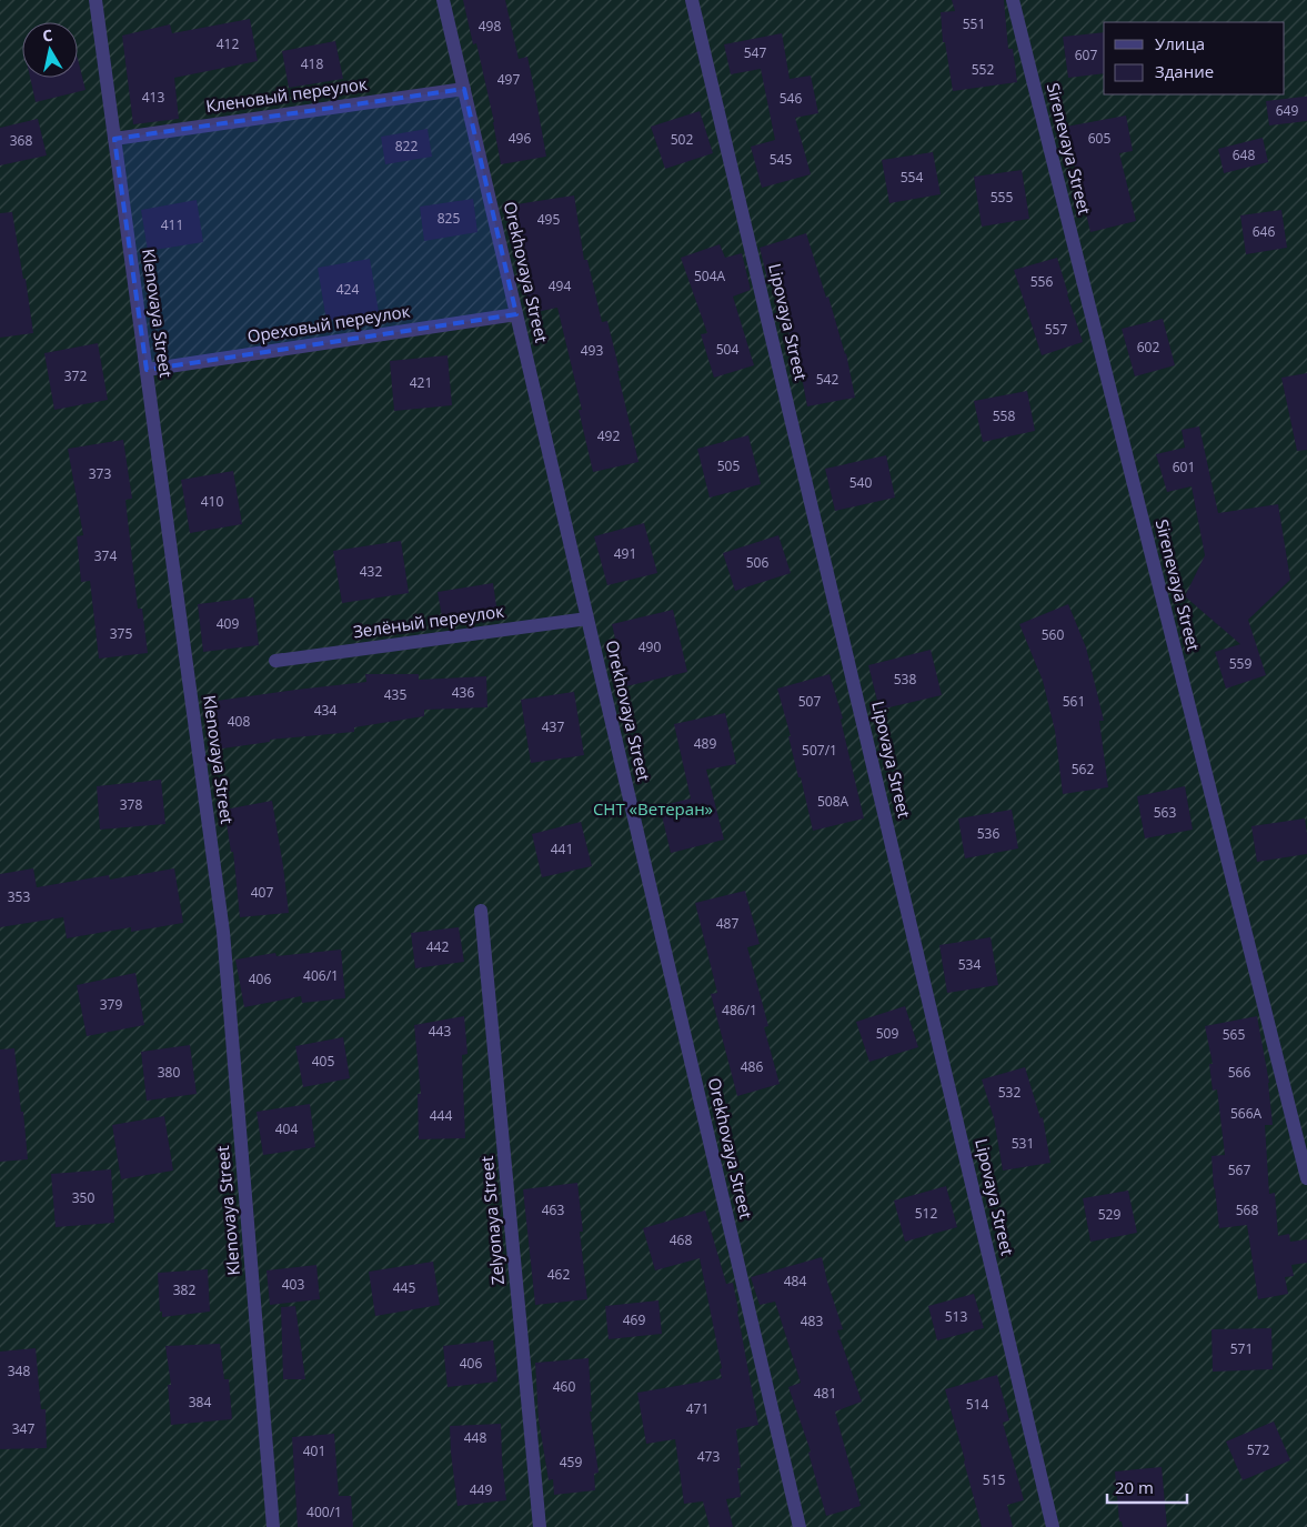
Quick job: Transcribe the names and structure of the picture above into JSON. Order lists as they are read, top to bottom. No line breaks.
{"streets":{"street":["Кленовый переулок","Sirenevaya Street","Orekhovaya Street","Klenovaya Street","Lipovaya Street","Ореховый переулок","Зелёный переулок","Zelyonaya Street"]},"crossings":[["Кленовый переулок","Orekhovaya Street"],["Кленовый переулок","Klenovaya Street"],["Orekhovaya Street","Ореховый переулок"],["Orekhovaya Street","Зелёный переулок"],["Klenovaya Street","Ореховый переулок"]],"parks":["СНТ «Ветеран»"],"house_numbers":["551","498","412","547","607","418","552","497","413","546","649","496","605","502","368","822","648","545","554","555","825","495","411","646","504А","556","494","424","557","602","504","493","372","542","421","558","492","505","601","373","540","410","491","374","506","432","409","375","560","490","559","538","436","435","507","561","434","408","437","489","507/1","562","508А","378","563","536","441","407","353","487","442","534","406/1","406","379","486/1","443","509","565","405","486","380","566","532","566А","444","404","531","567","350","463","568","512","529","468","462","484","403","445","382","513","469","483","571","406","348","460","481","384","514","471","347","448","572","401","473","459","515","449","400/1"],"legend":["Улица","Здание"],"scale_bar":"20 m","north":"top"}
